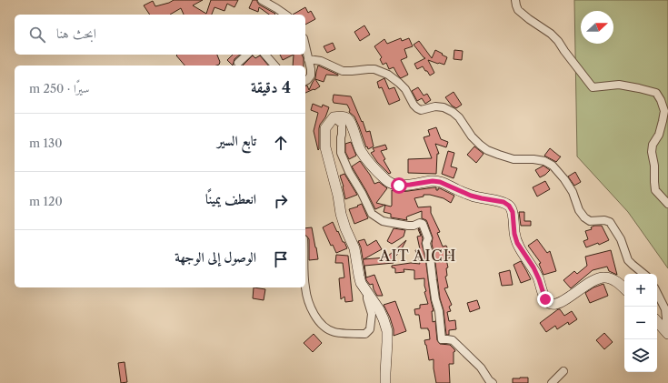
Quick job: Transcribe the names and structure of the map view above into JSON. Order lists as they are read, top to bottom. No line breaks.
{"districts":["AIT AICH"],"north":"right","page":{"search":"ابحث هنا","heading":["4 دقيقة","سيرًا · 250 m"],"list":[["تابع السير","130 m"],["انعطف يمينًا","120 m"],"الوصول إلى الوجهة"],"map_buttons":["+","−"]}}
